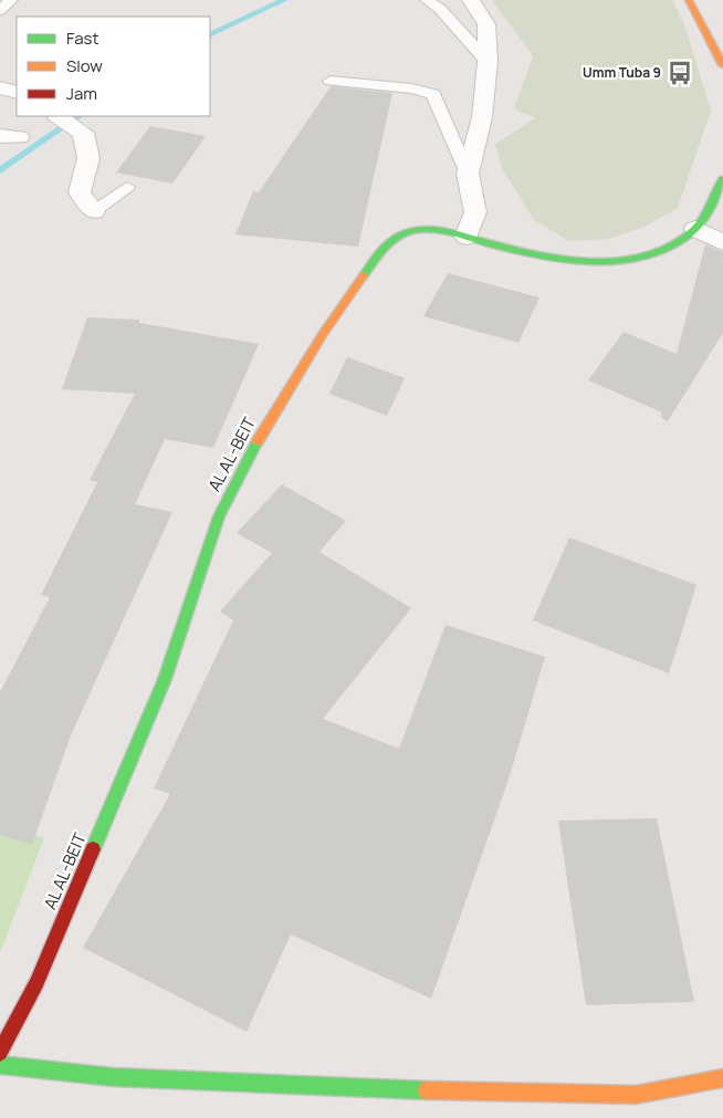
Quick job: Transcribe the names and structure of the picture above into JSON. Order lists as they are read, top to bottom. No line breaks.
{"streets":{"street":["AL AL-BEIT"]},"places":{"bus stop":["Umm Tuba 9"]},"legend":["Fast","Slow","Jam"]}
